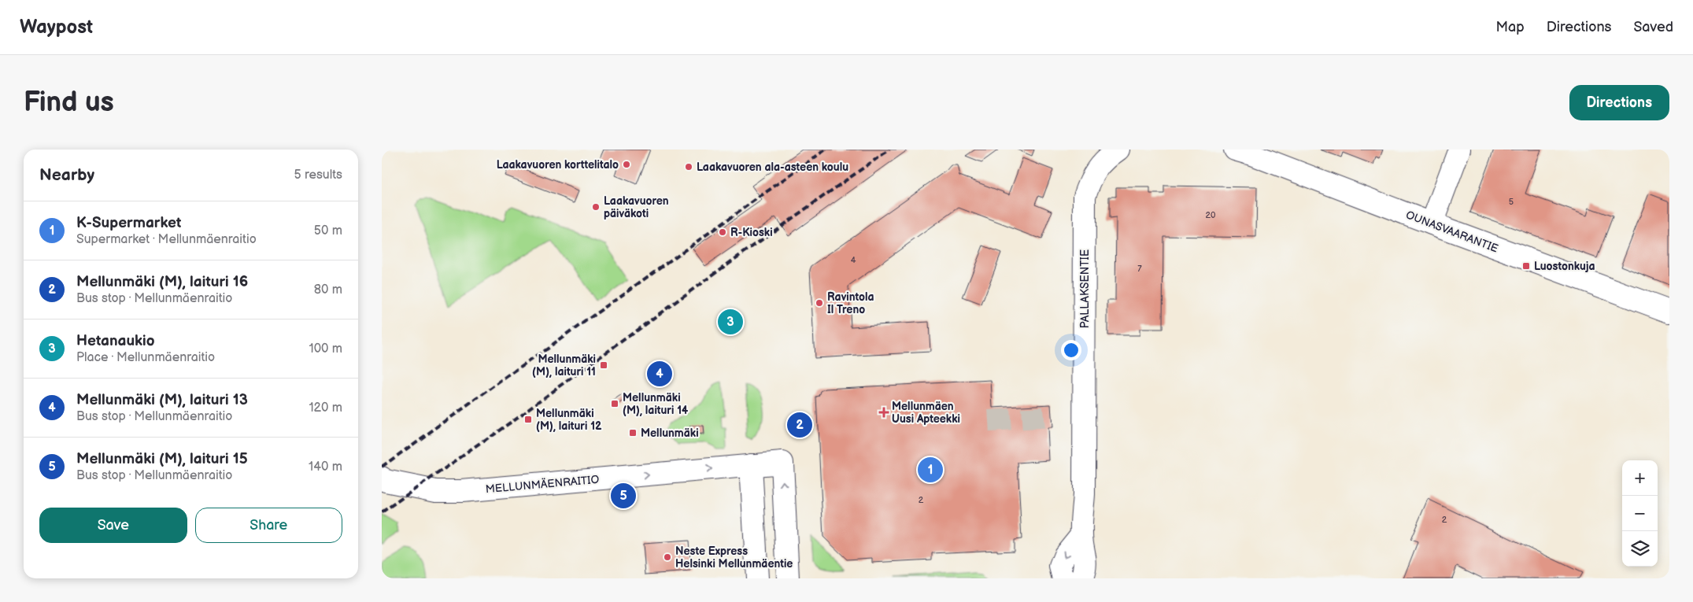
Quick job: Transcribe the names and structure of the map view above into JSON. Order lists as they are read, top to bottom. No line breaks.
{"streets":{"street":["OUNASVAARANTIE","PALLAKSENTIE","MELLUNMÄENRAITIO"]},"places":{"other":["Laakavuoren korttelitalo","Laakavuoren ala-asteen koulu","Laakavuoren päiväkoti","R-Kioski","Ravintola Il Treno","Neste Express Helsinki Mellunmäentie"],"transit":["Luostonkuja","Mellunmäki (M), laituri 11","Mellunmäki (M), laituri 14","Mellunmäki (M), laituri 12","Mellunmäki"],"health":["Mellunmäen Uusi Apteekki"]},"house_numbers":["5","20","4","7","2","2"],"page":{"header":"Waypost","nav":["Map","Directions","Saved"],"buttons":["Directions",["Save","Share"]],"title":"Find us","heading":["Nearby","5 results"],"list":[{"mark":"1","name":"K-Supermarket","note":"Supermarket · Mellunmäenraitio","value":"50 m"},{"mark":"2","name":"Mellunmäki (M), laituri 16","note":"Bus stop · Mellunmäenraitio","value":"80 m"},{"mark":"3","name":"Hetanaukio","note":"Place · Mellunmäenraitio","value":"100 m"},{"mark":"4","name":"Mellunmäki (M), laituri 13","note":"Bus stop · Mellunmäenraitio","value":"120 m"},{"mark":"5","name":"Mellunmäki (M), laituri 15","note":"Bus stop · Mellunmäenraitio","value":"140 m"}],"pins":["3","4","2","1","5"],"map_buttons":["+","−"]}}
